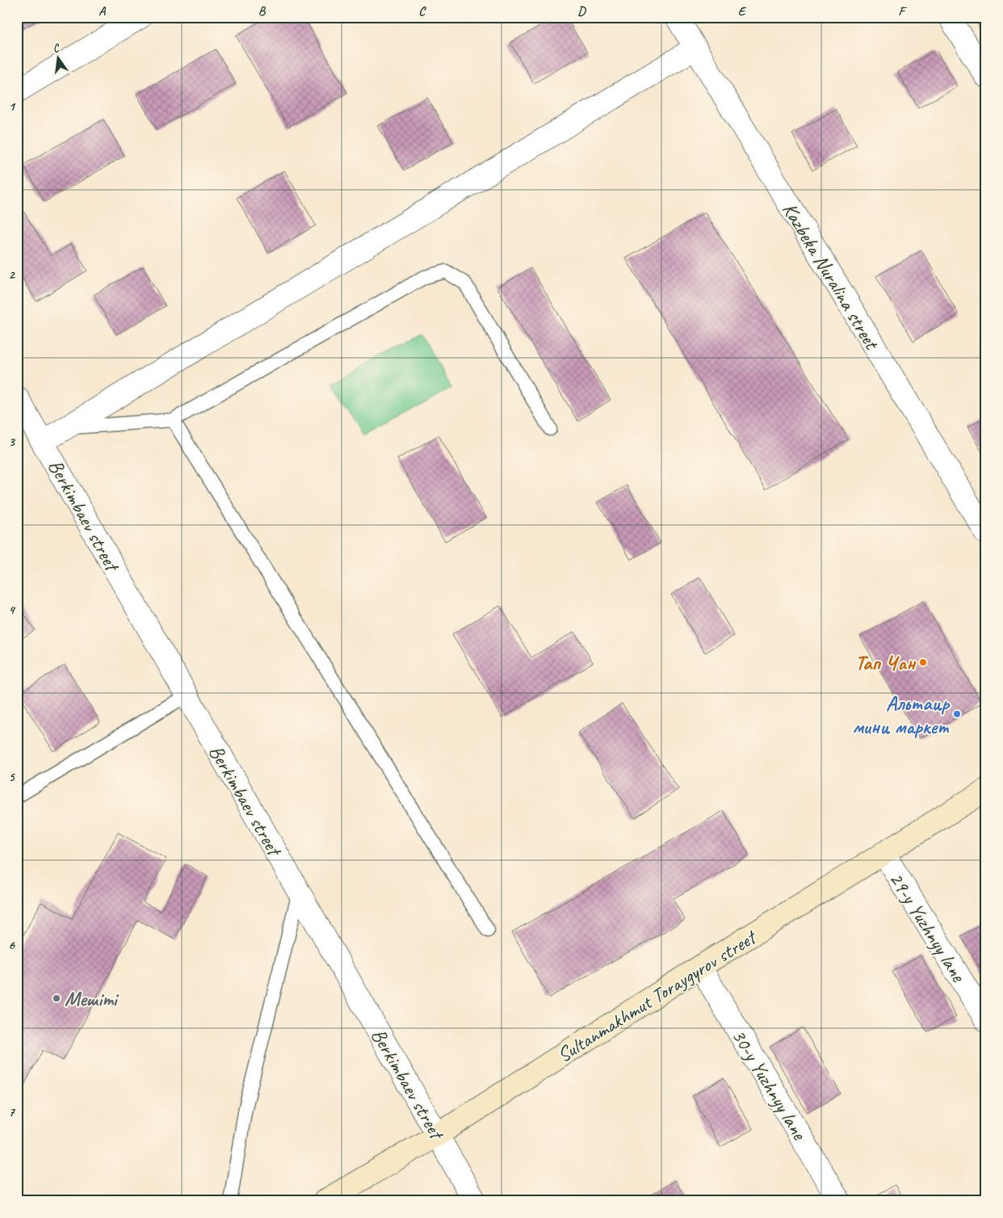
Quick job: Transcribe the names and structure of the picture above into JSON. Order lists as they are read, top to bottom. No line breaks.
{"streets":{"main road":["Sultanmakhmut Toraygyrov street"],"street":["Kazbeka Nuralina street","Berkimbaev street","29-y Yuzhnyy lane","30-y Yuzhnyy lane"]},"crossings":[["Berkimbaev street","Sultanmakhmut Toraygyrov street"],["29-y Yuzhnyy lane","Sultanmakhmut Toraygyrov street"],["Sultanmakhmut Toraygyrov street","30-y Yuzhnyy lane"]],"places":["Тап Чан","Альтаир мини маркет","Мешіті"],"north":"top","grid":{"columns":["A","B","C","D","E","F"],"rows":["1","2","3","4","5","6","7"]}}
